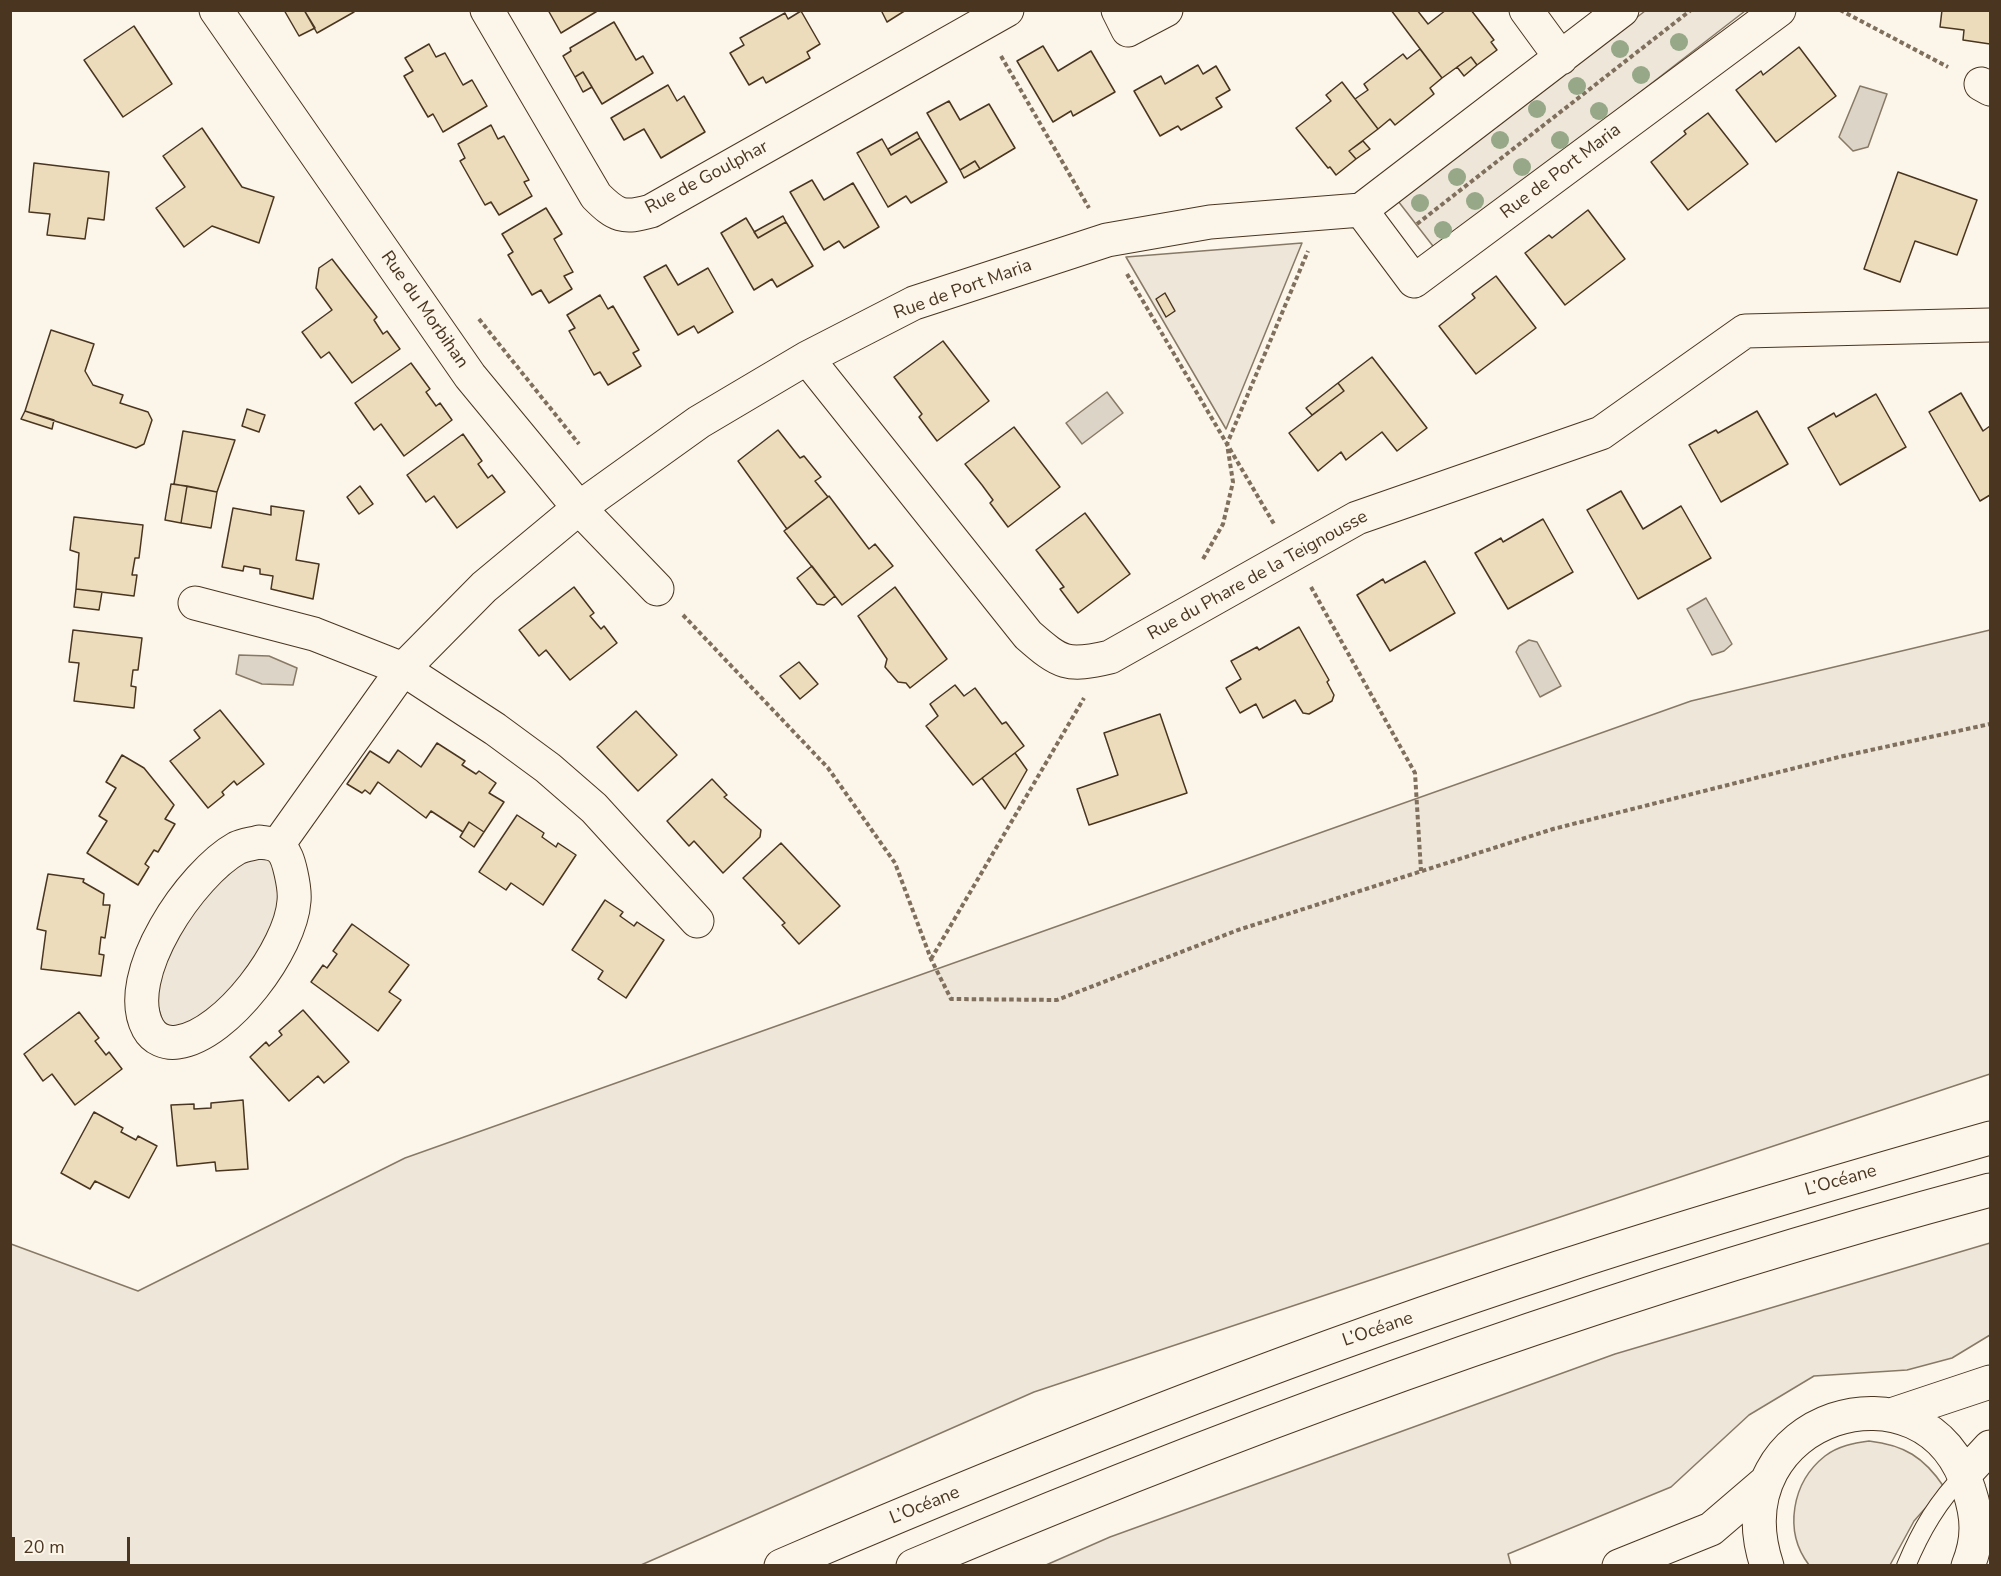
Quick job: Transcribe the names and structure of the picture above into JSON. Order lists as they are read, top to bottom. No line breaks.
{"streets":{"main road":["Rue de Port Maria","Rue de Goulphar","Rue du Morbihan","Rue du Phare de la Teignousse","L’Océane"]},"crossings":[["Rue de Port Maria","Rue du Morbihan"],["Rue de Port Maria","Rue du Phare de la Teignousse"]],"scale_bar":"20 m"}
